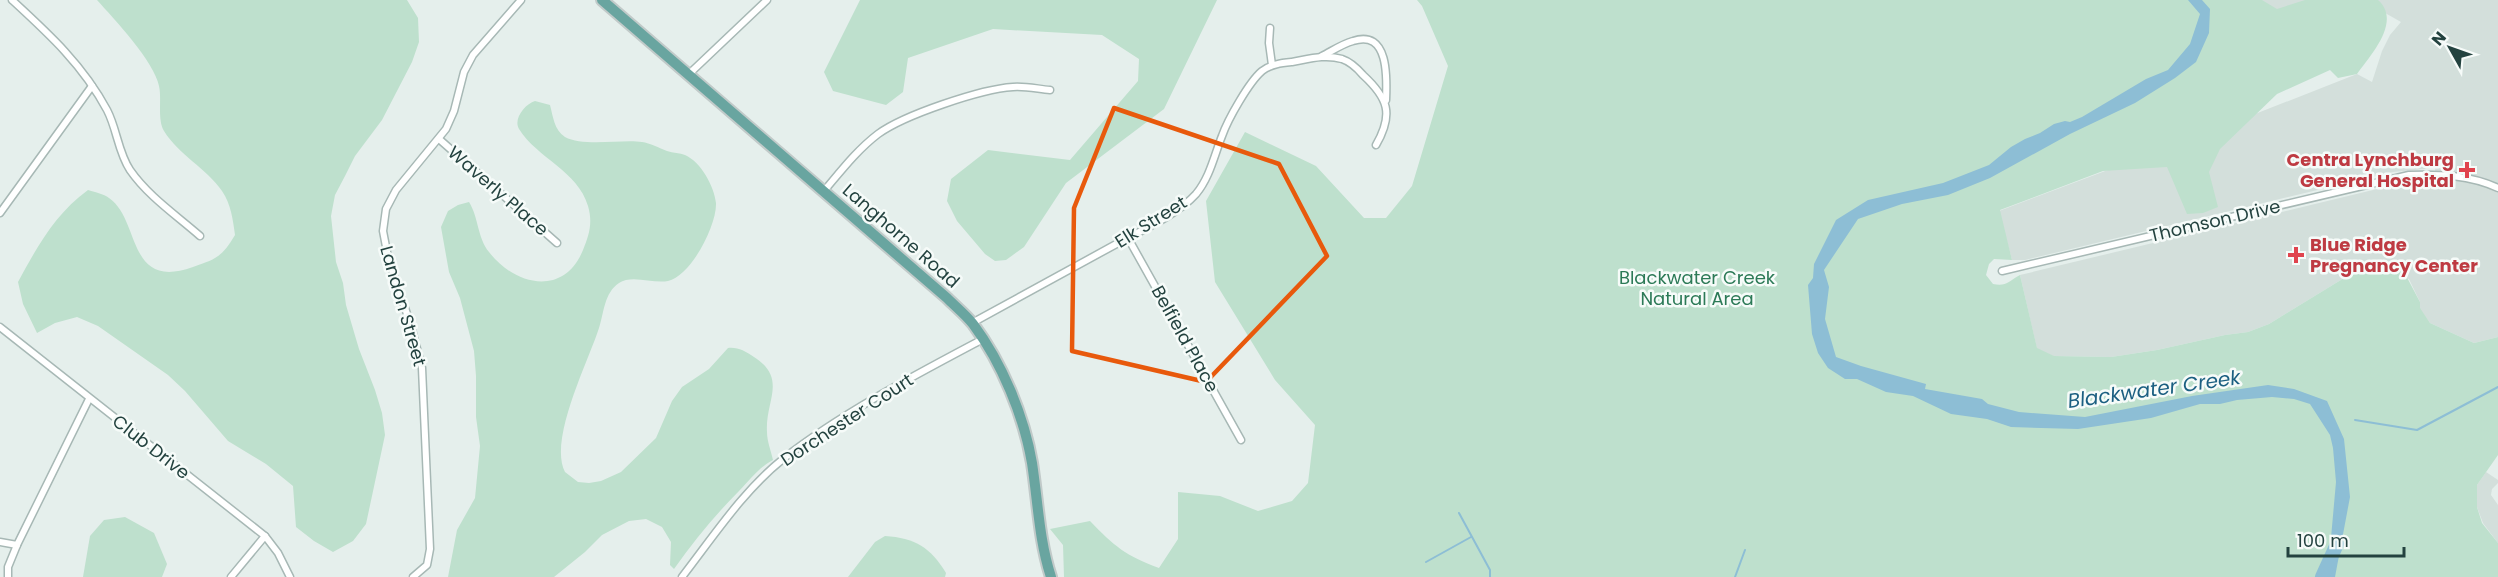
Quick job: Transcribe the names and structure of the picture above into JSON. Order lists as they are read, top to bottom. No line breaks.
{"streets":{"main road":["Langhorne Road"],"street":["Waverly Place","Thomson Drive","Elk Street","Landon Street","Belfield Place","Dorchester Court","Club Drive"]},"crossings":[["Waverly Place","Landon Street"],["Elk Street","Langhorne Road"],["Elk Street","Belfield Place"],["Langhorne Road","Dorchester Court"]],"water":["Blackwater Creek"],"parks":["Blackwater Creek Natural Area"],"places":{"health":["Centra Lynchburg General Hospital","Blue Ridge Pregnancy Center"]},"scale_bar":"100 m","north":"top left"}
